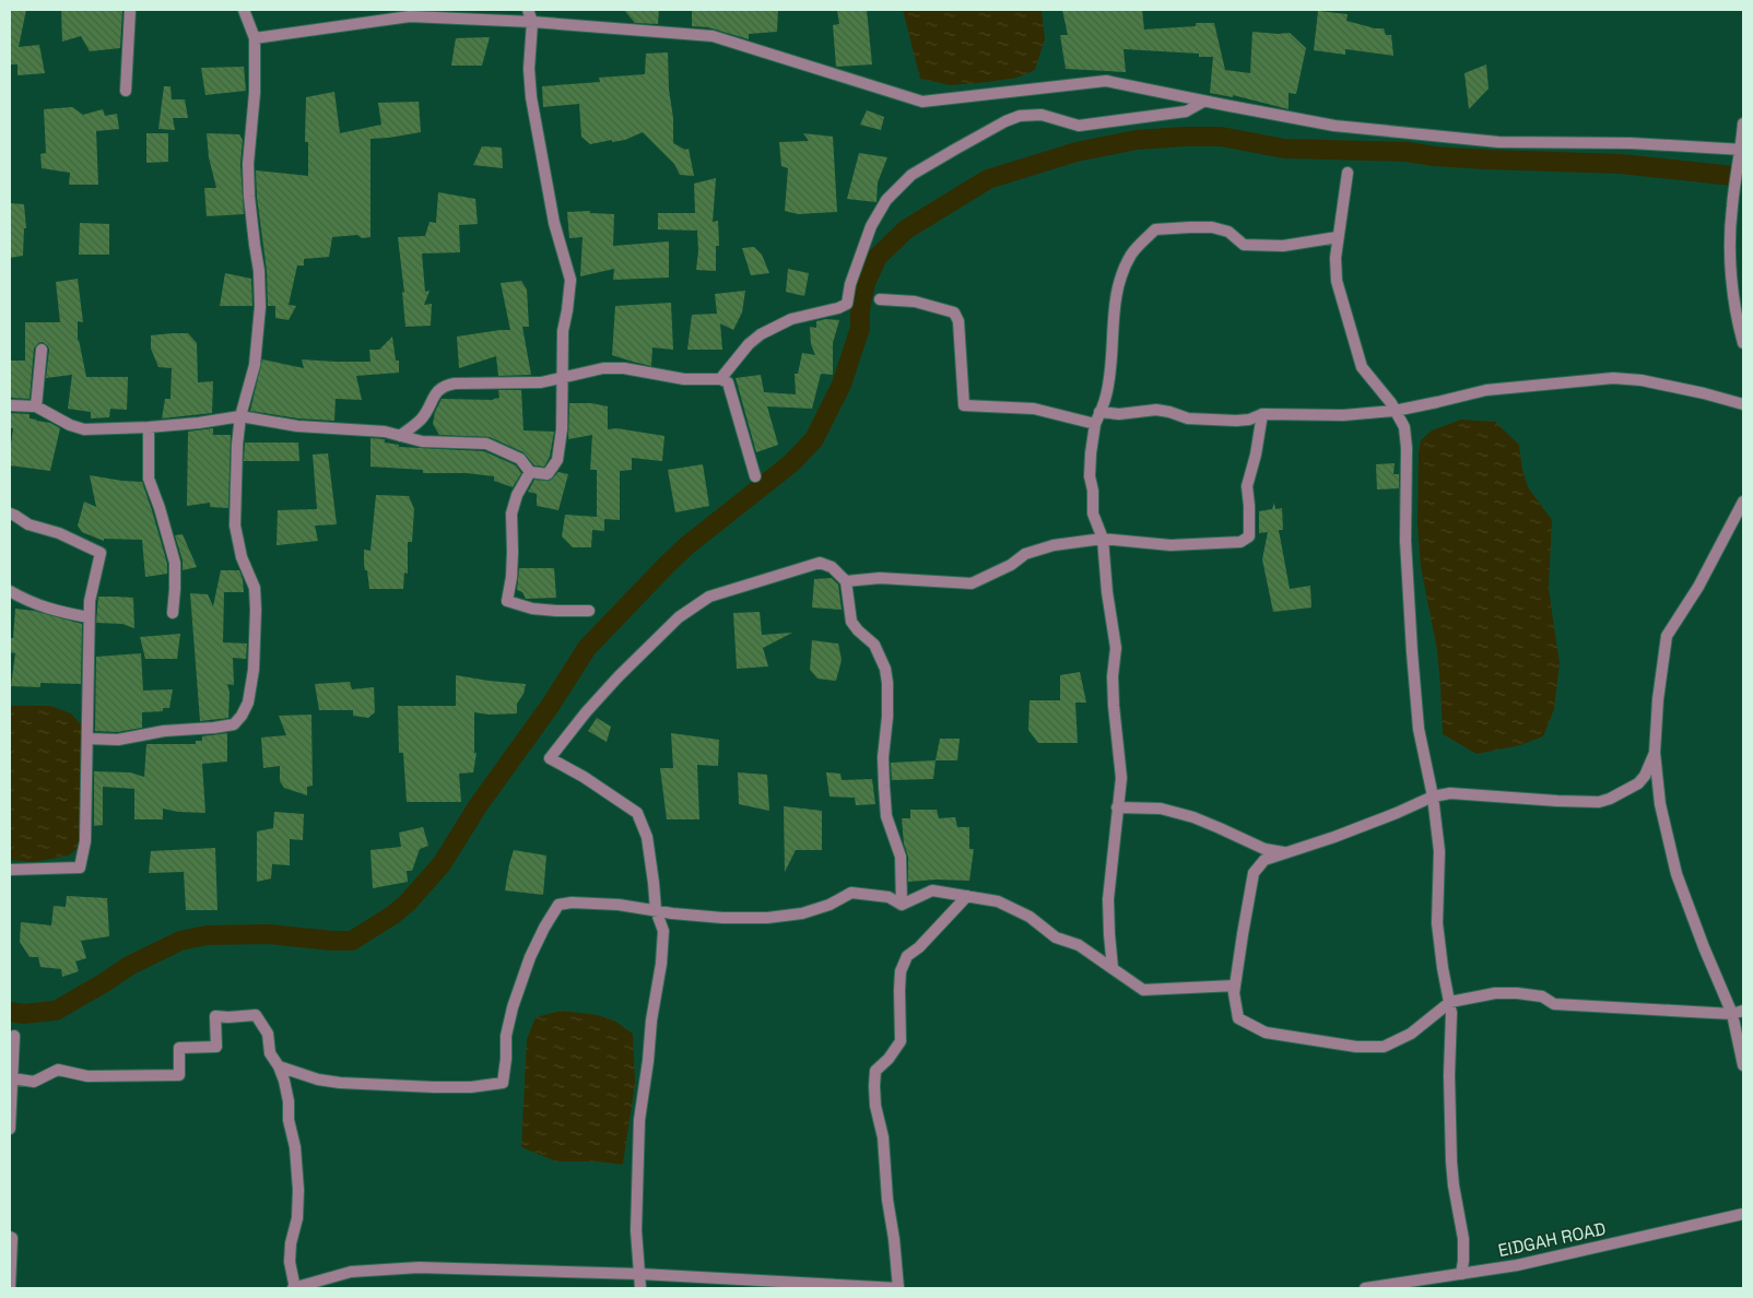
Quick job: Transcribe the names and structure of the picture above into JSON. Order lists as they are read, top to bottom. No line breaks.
{"streets":{"street":["EIDGAH ROAD"]}}
